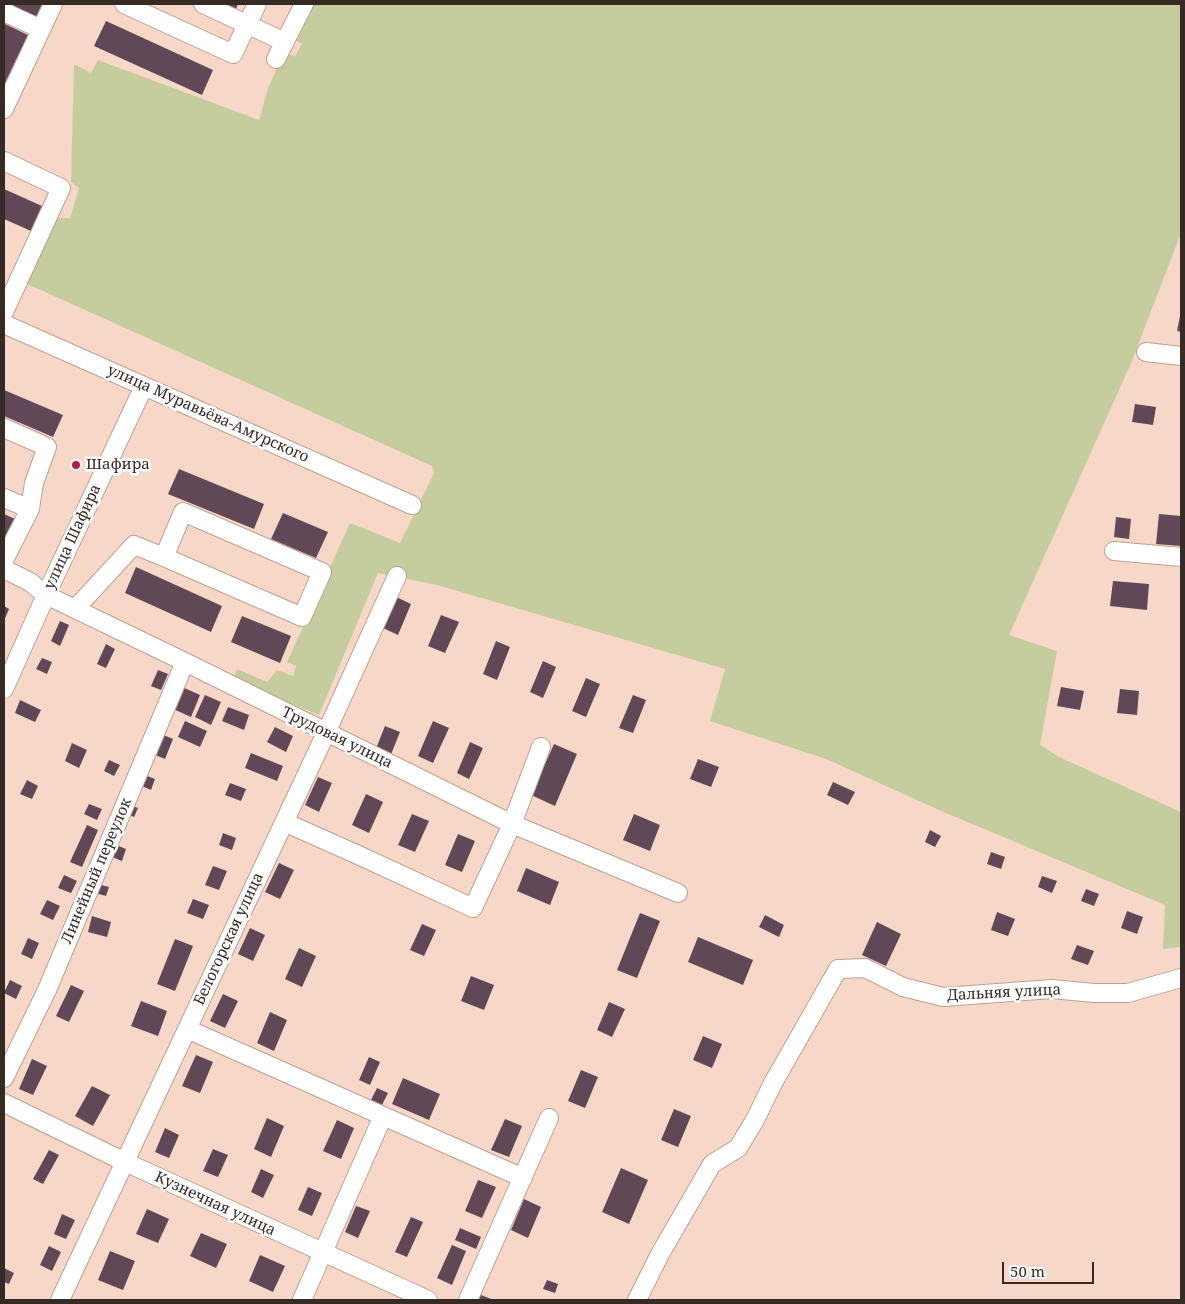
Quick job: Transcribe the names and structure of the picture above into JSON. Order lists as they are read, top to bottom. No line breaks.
{"streets":{"street":["улица Муравьёва-Амурского","улица Шафира","Трудовая улица","Линейный переулок","Белогорская улица","Дальняя улица","Кузнечная улица"]},"crossings":[["улица Муравьёва-Амурского","улица Шафира"],["улица Шафира","Трудовая улица"],["Трудовая улица","Линейный переулок"],["Трудовая улица","Белогорская улица"],["Белогорская улица","Кузнечная улица"]],"places":["Шафира"],"scale_bar":"50 m"}
